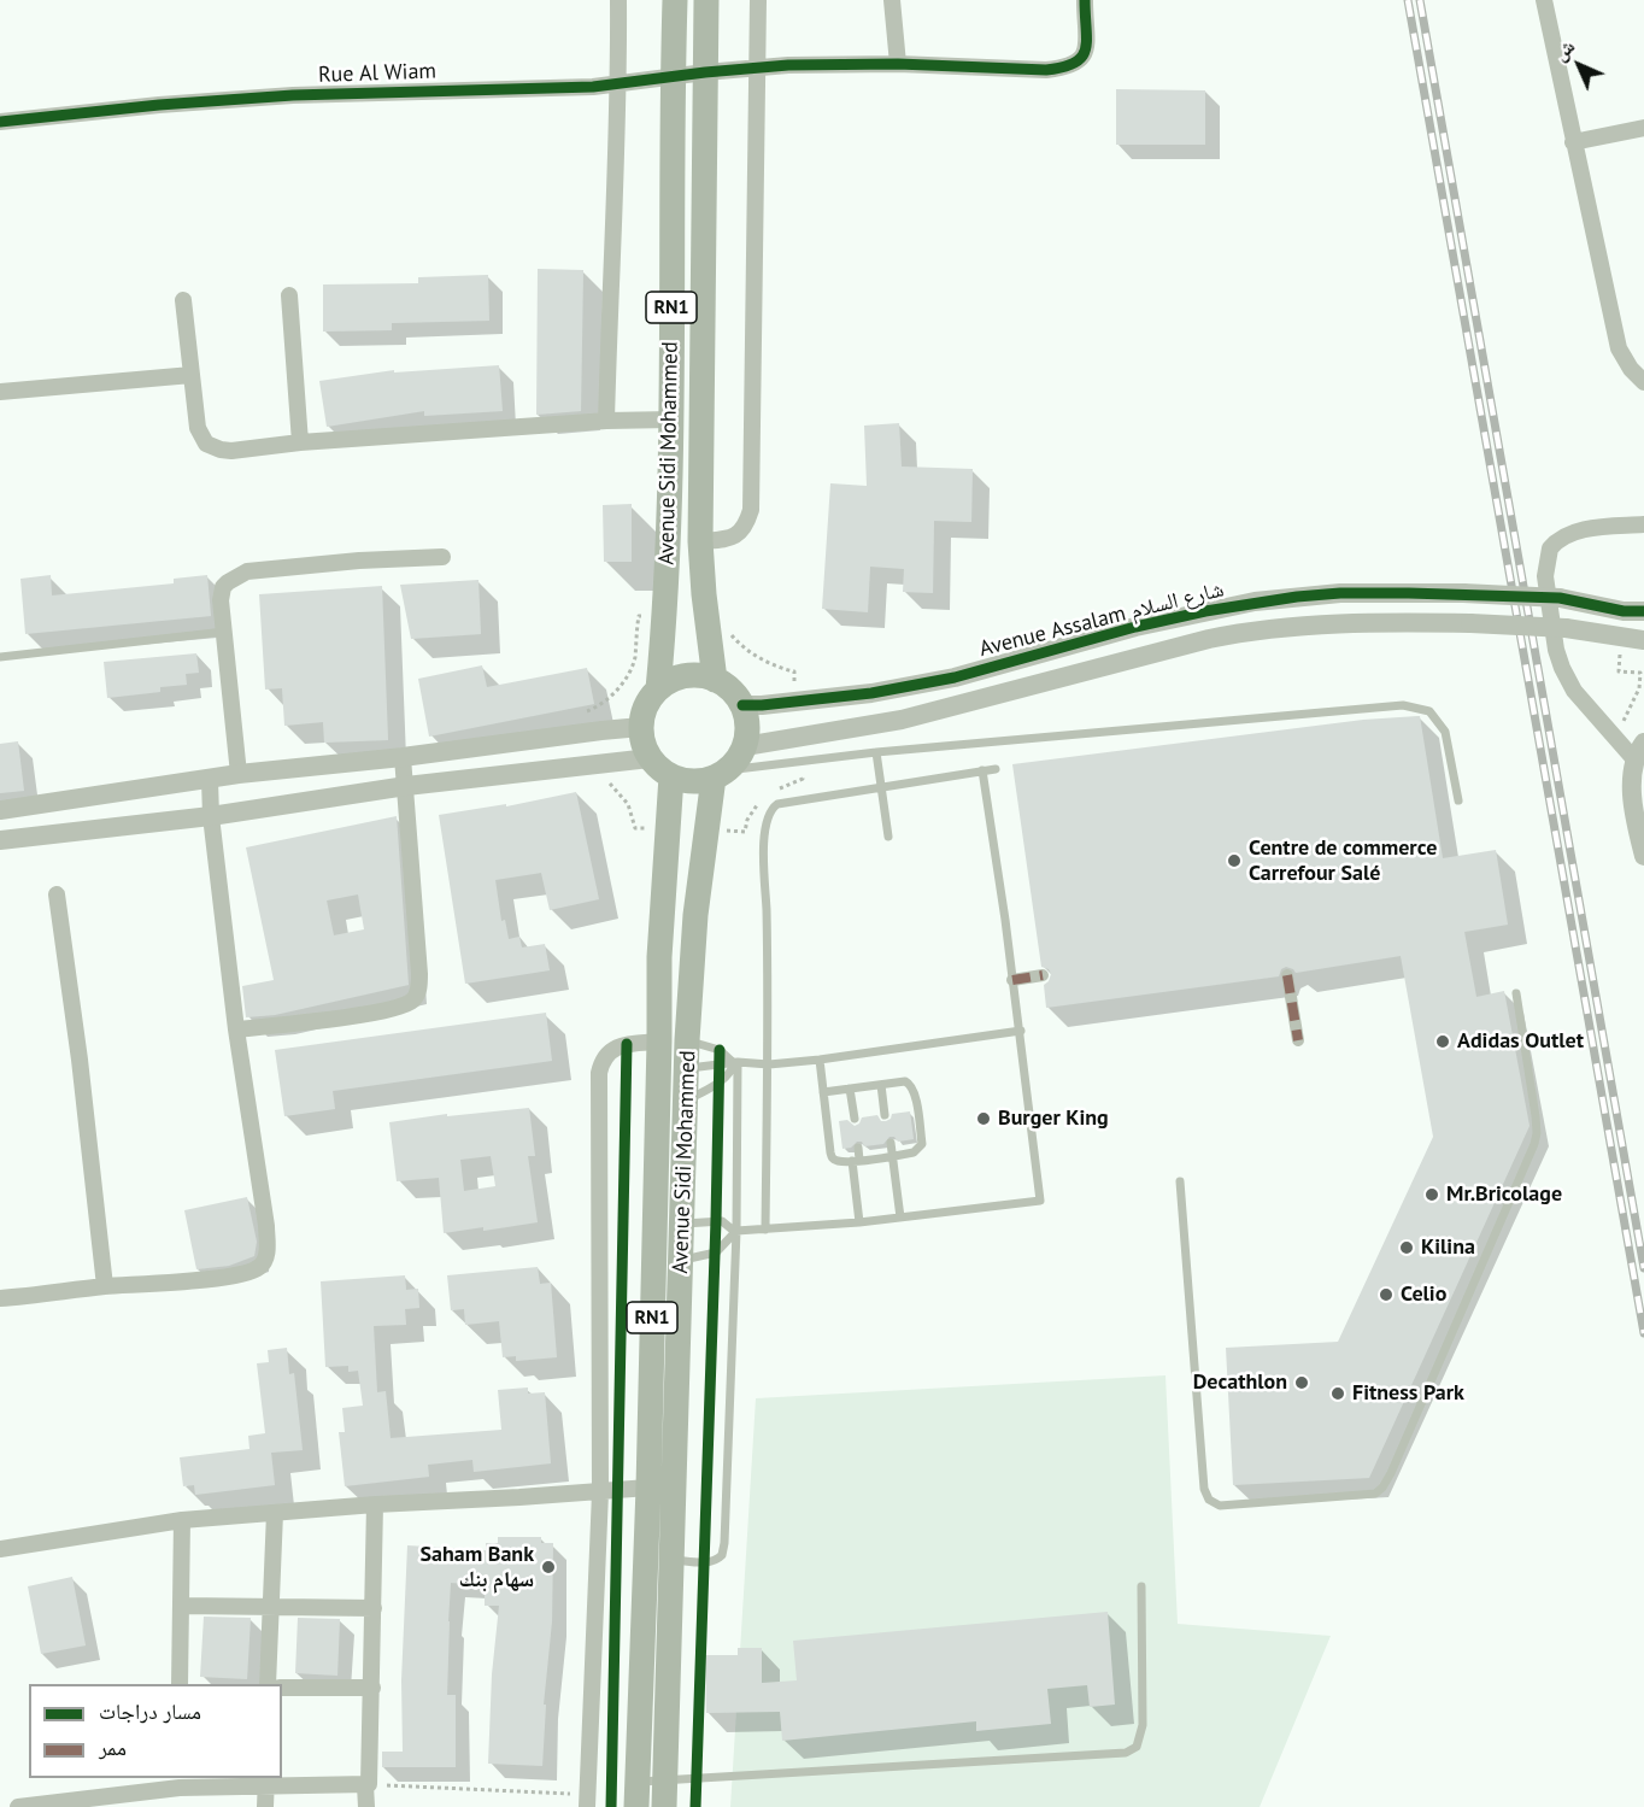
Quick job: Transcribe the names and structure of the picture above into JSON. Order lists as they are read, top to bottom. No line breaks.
{"streets":{"main road":["RN1","Avenue Sidi Mohammed"],"street":["Rue Al Wiam","Avenue Assalam شارع السلام"]},"crossings":[["Rue Al Wiam","Avenue Sidi Mohammed"],["RN1","Avenue Sidi Mohammed"],["RN1","Avenue Assalam شارع السلام"],["Avenue Sidi Mohammed","Avenue Assalam شارع السلام"]],"places":["Centre de commerce Carrefour Salé","Adidas Outlet","Burger King","Mr.Bricolage","Kilina","Celio","Decathlon","Fitness Park","Saham Bank سهام بنك"],"legend":["مسار دراجات","ممر"],"north":"top left"}
